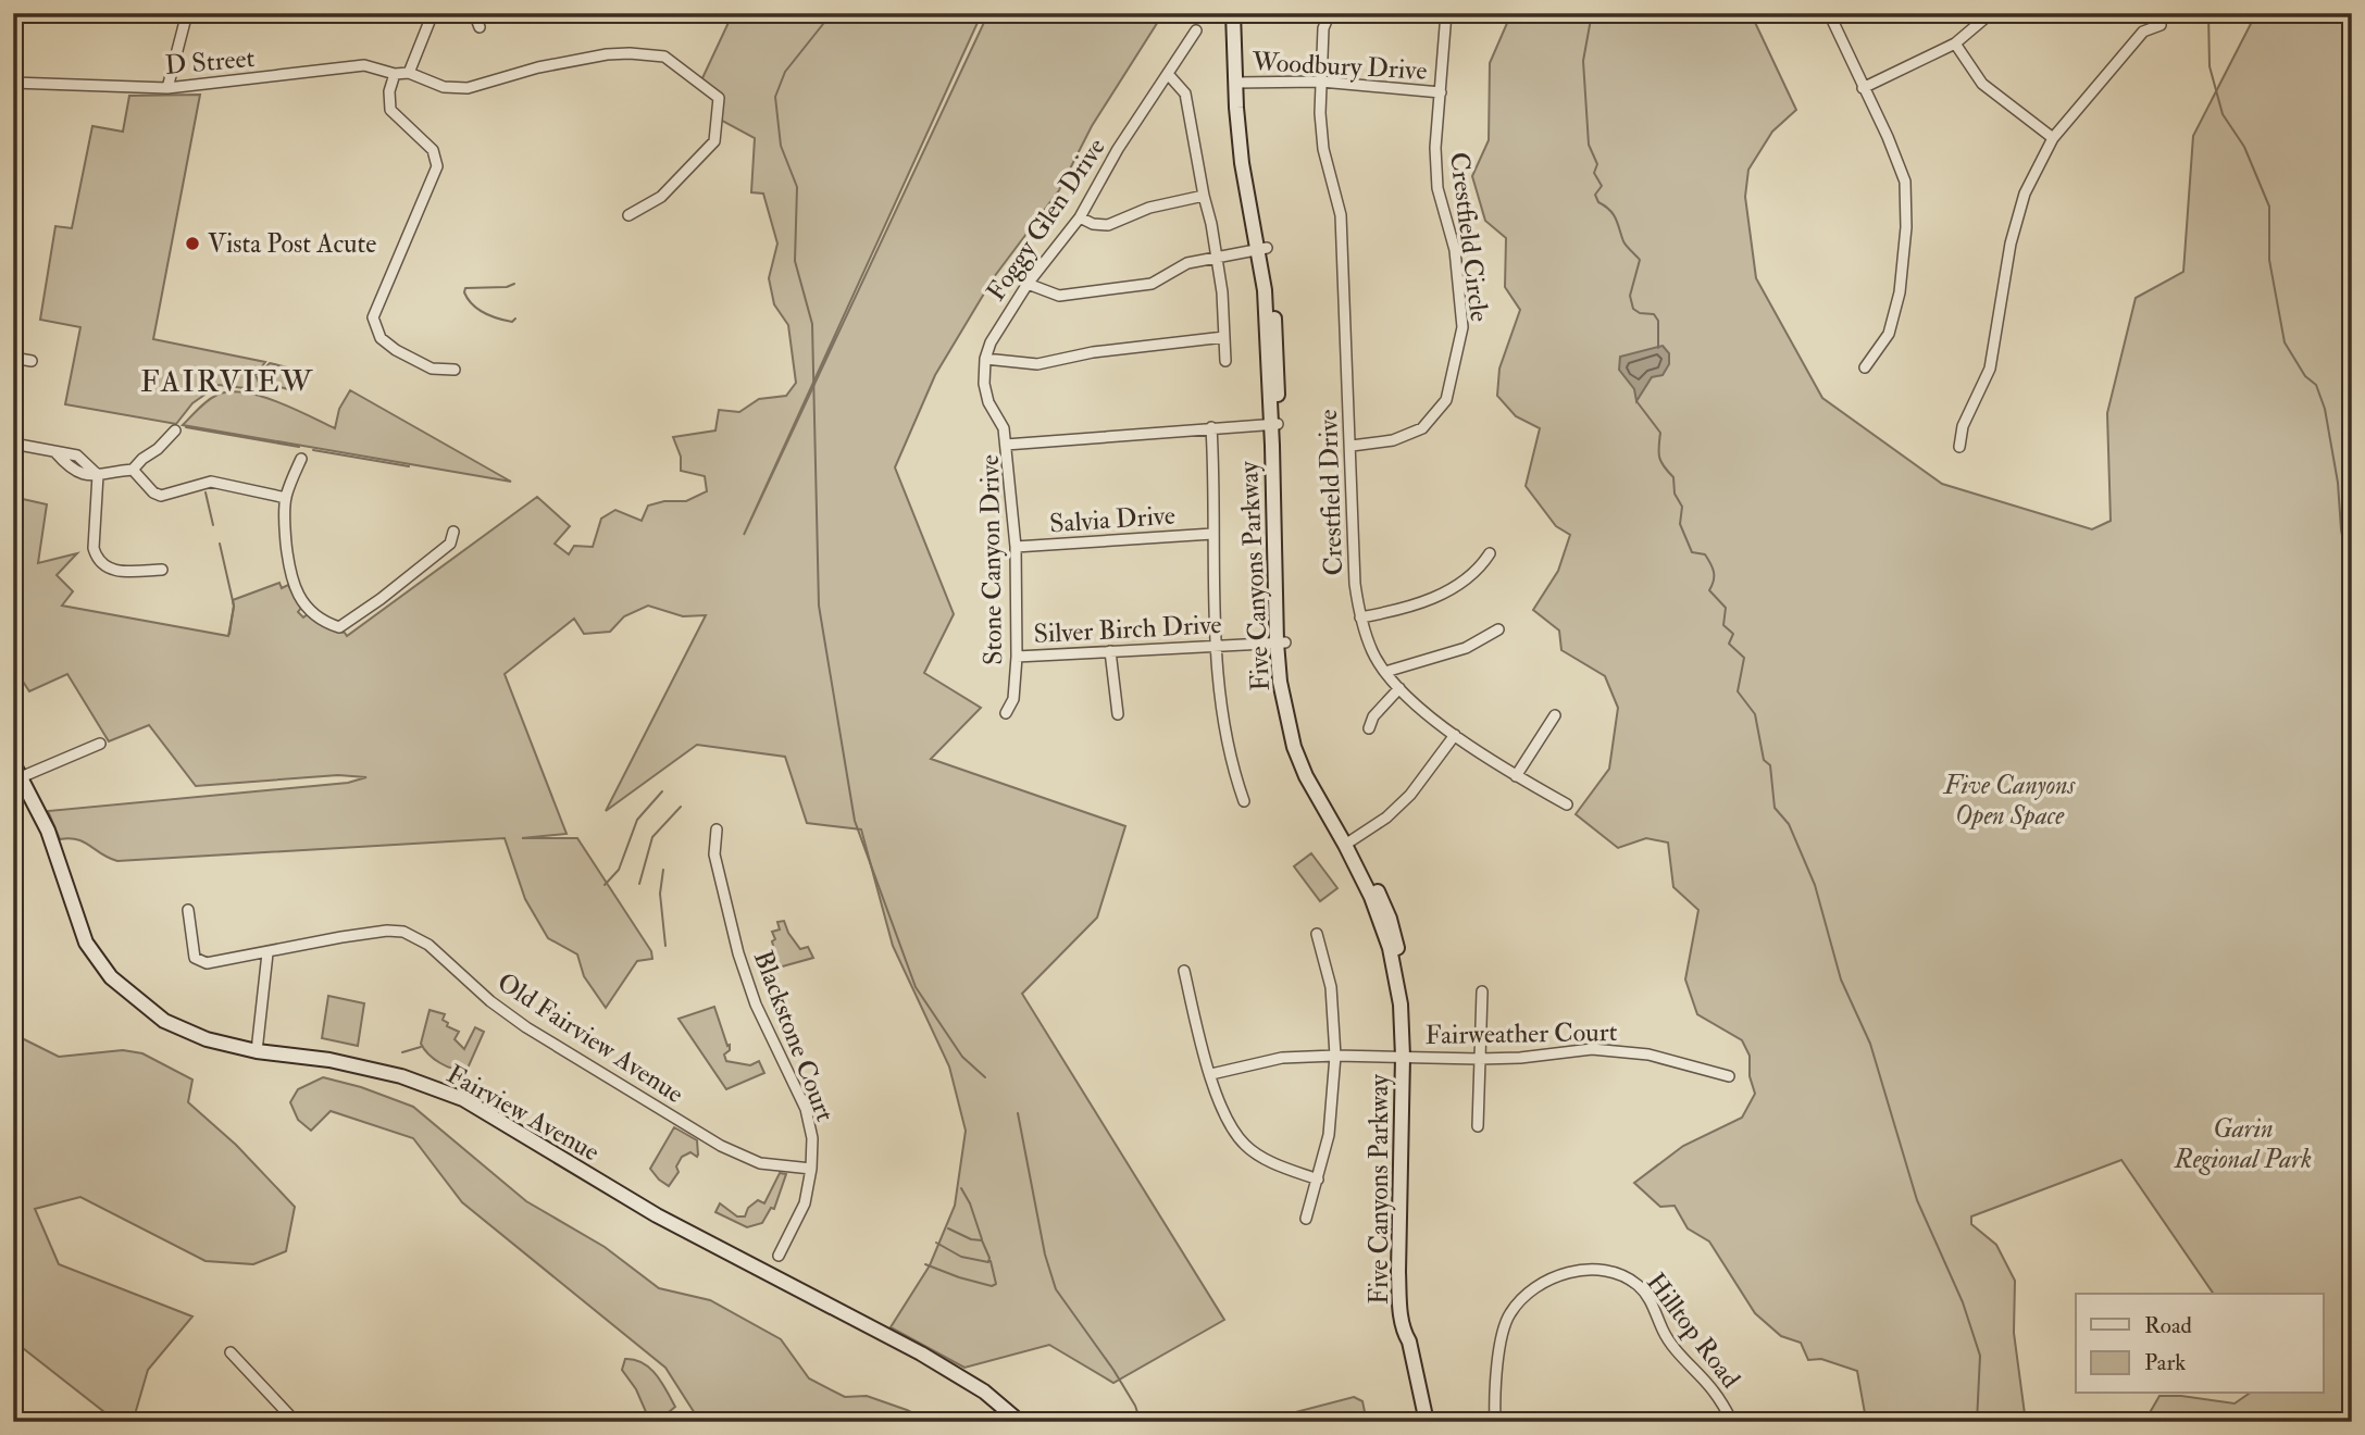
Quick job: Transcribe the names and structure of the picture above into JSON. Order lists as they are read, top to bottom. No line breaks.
{"streets":{"main road":["Five Canyons Parkway","Fairview Avenue"],"street":["D Street","Woodbury Drive","Foggy Glen Drive","Crestfield Circle","Crestfield Drive","Salvia Drive","Stone Canyon Drive","Silver Birch Drive","Fairweather Court","Blackstone Court","Old Fairview Avenue","Hilltop Road"]},"crossings":[["Woodbury Drive","Crestfield Circle"],["Woodbury Drive","Crestfield Drive"],["Woodbury Drive","Five Canyons Parkway"],["Foggy Glen Drive","Stone Canyon Drive"],["Crestfield Circle","Crestfield Drive"],["Salvia Drive","Stone Canyon Drive"],["Stone Canyon Drive","Five Canyons Parkway"],["Stone Canyon Drive","Silver Birch Drive"],["Five Canyons Parkway","Silver Birch Drive"],["Five Canyons Parkway","Fairweather Court"],["Blackstone Court","Old Fairview Avenue"]],"districts":["FAIRVIEW"],"parks":["Five Canyons Open Space","Garin Regional Park"],"places":["Vista Post Acute"],"legend":["Road","Park"]}
